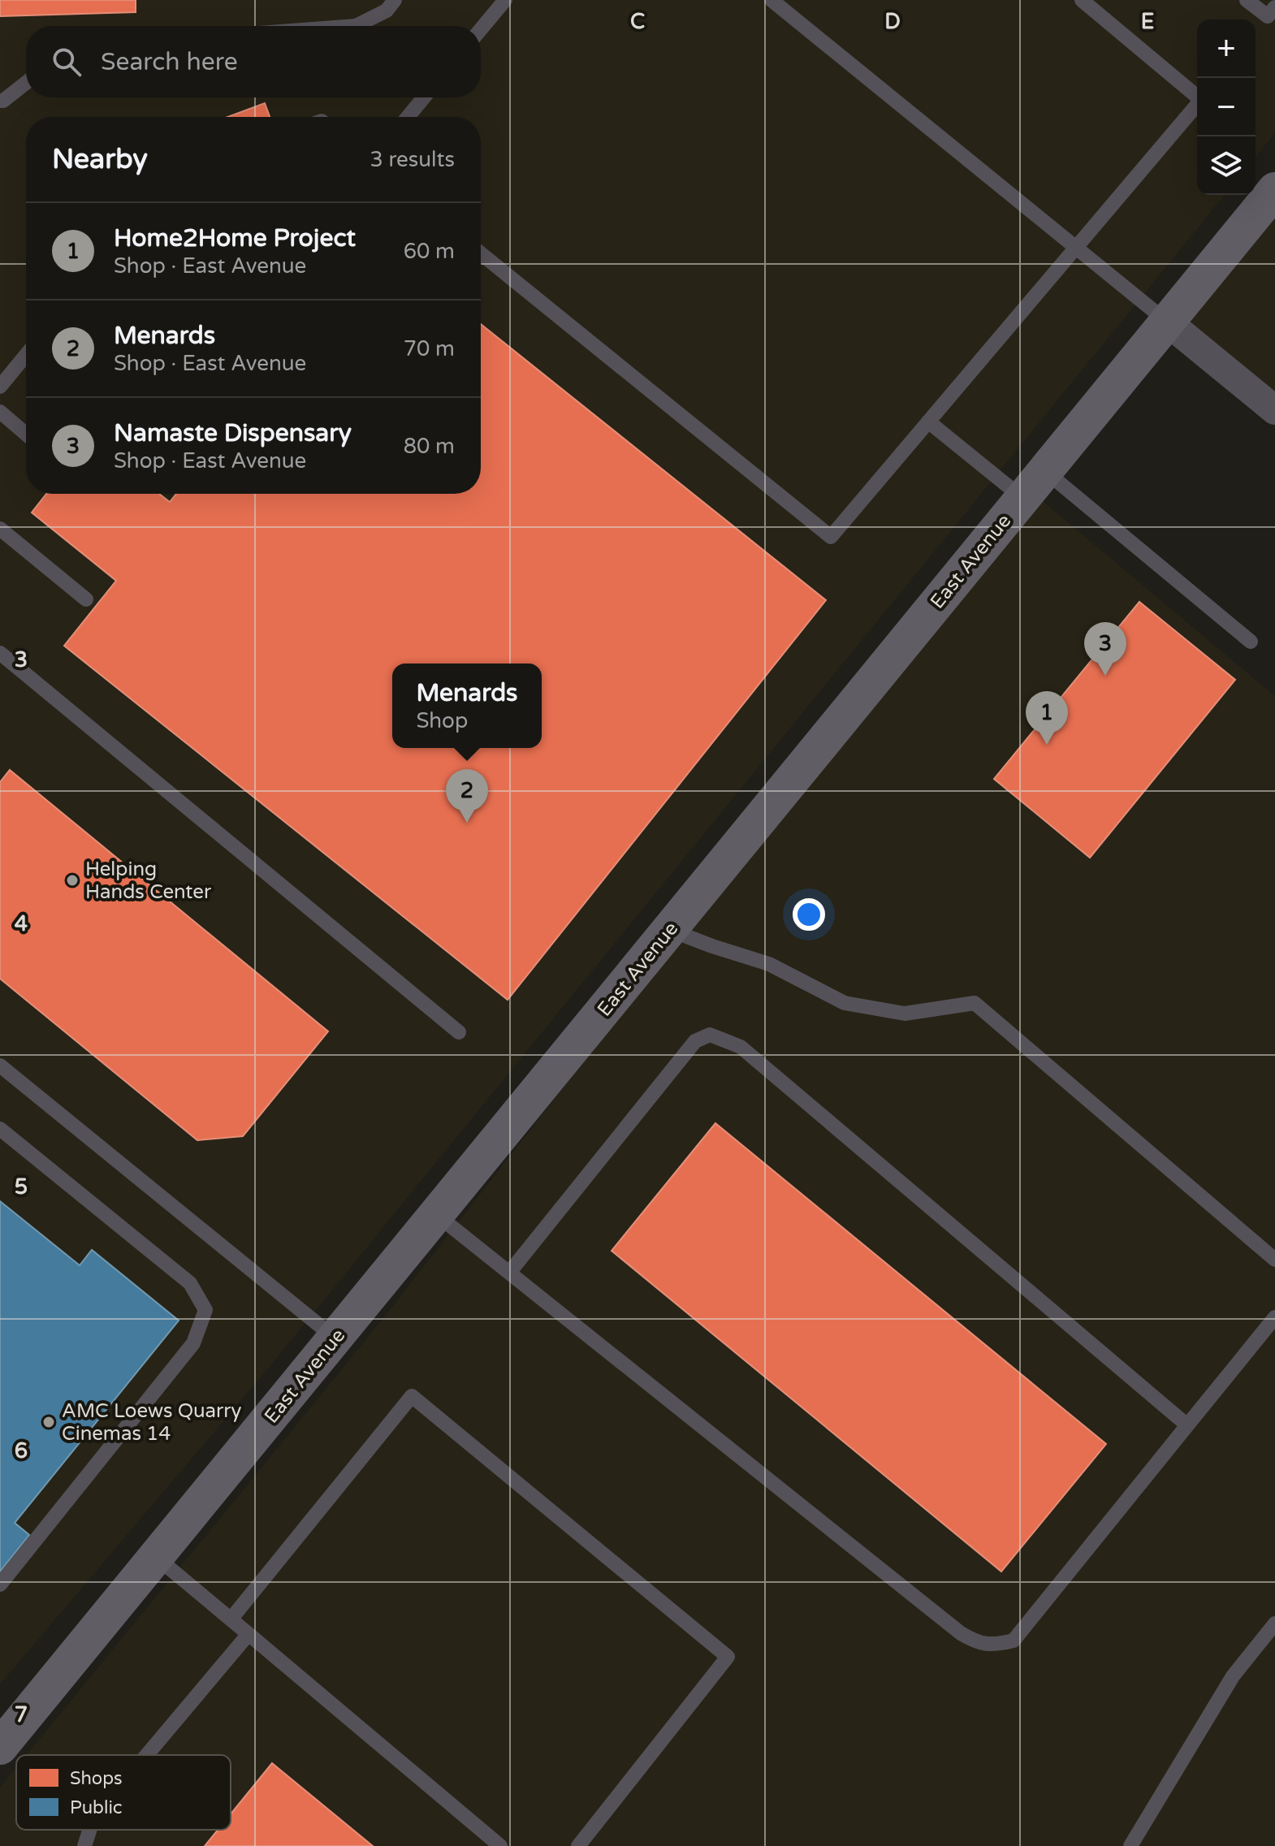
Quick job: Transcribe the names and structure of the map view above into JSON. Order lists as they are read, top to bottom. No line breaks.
{"streets":{"street":["East Avenue"]},"places":["Helping Hands Center","AMC Loews Quarry Cinemas 14"],"legend":["Shops","Public"],"page":{"map_buttons":["+","−"],"search":"Search here","heading":["Nearby","3 results"],"list":[{"mark":"1","name":"Home2Home Project","note":"Shop · East Avenue","value":"60 m"},{"mark":"2","name":"Menards","note":"Shop · East Avenue","value":"70 m"},{"mark":"3","name":"Namaste Dispensary","note":"Shop · East Avenue","value":"80 m"}],"pins":["3","1","2"],"popup":["Menards","Shop"]},"grid":{"columns":["C","D","E"],"rows":["3","4","5","6","7"]}}
